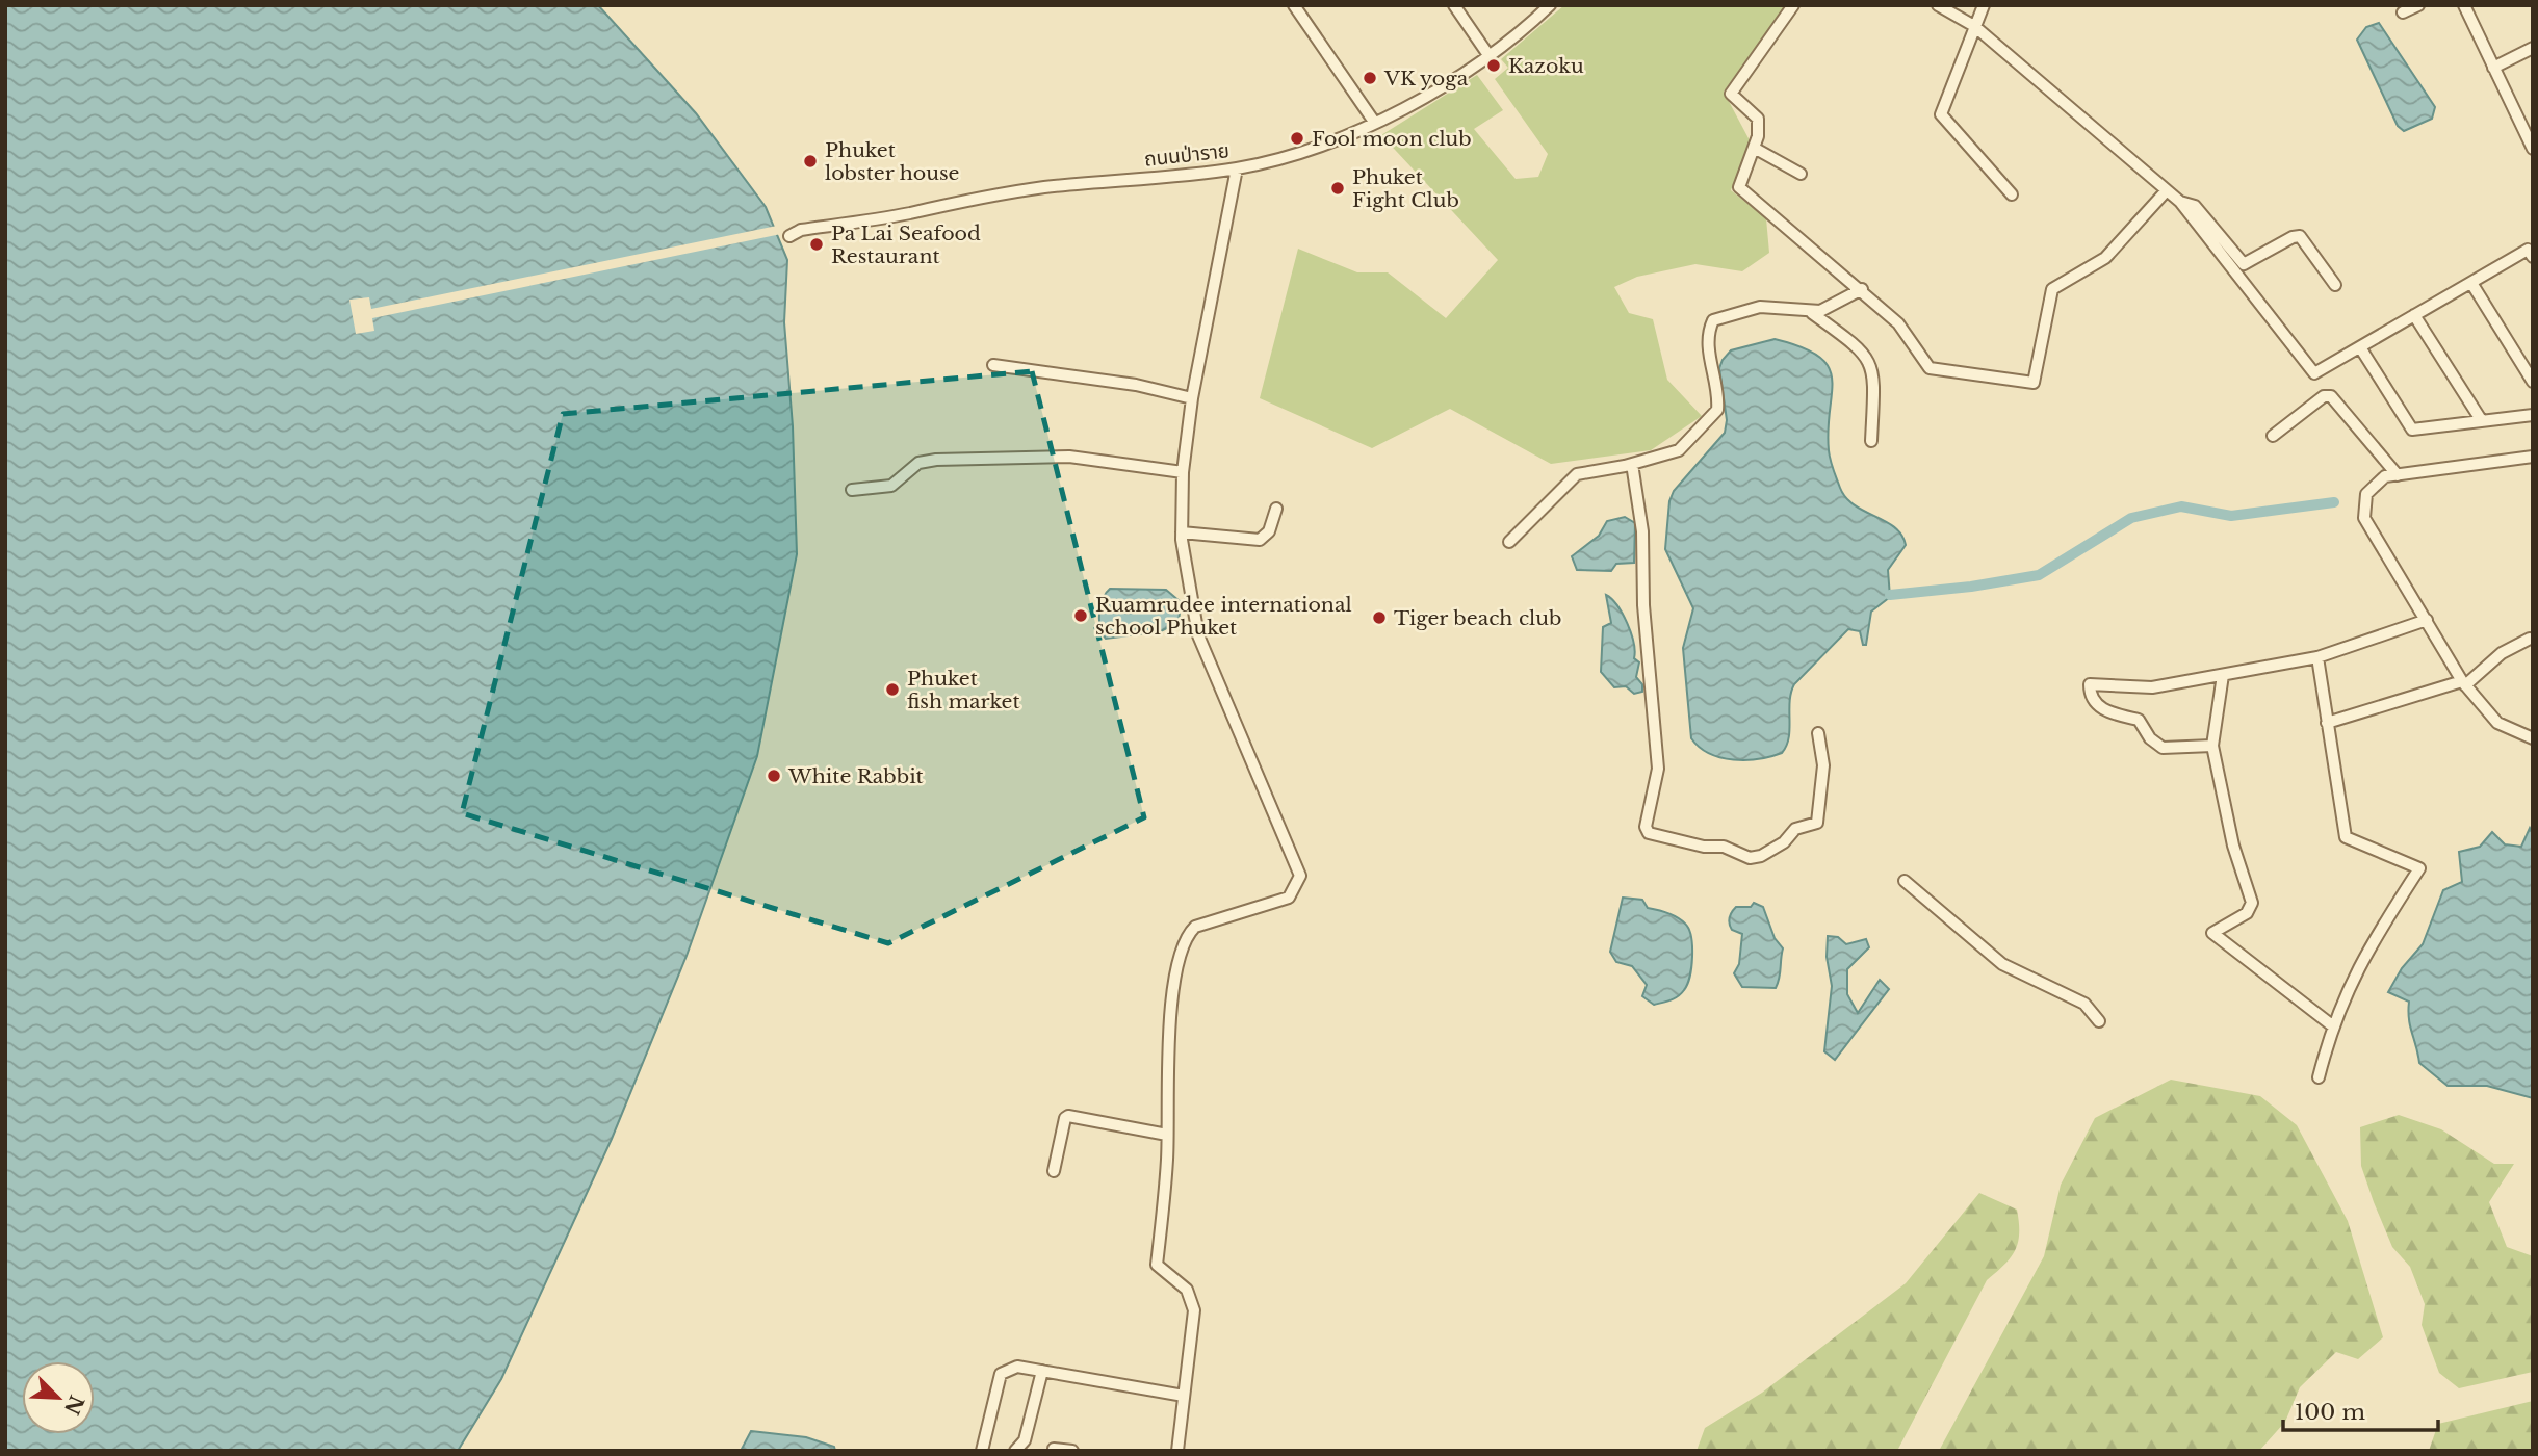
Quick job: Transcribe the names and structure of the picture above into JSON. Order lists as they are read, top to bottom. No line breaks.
{"streets":{"street":["ถนนป่าราย"]},"places":["Kazoku","VK yoga","Fool moon club","Phuket lobster house","Phuket Fight Club","Pa Lai Seafood Restaurant","Ruamrudee international school Phuket","Tiger beach club","Phuket fish market","White Rabbit"],"scale_bar":"100 m","north":"bottom right"}
